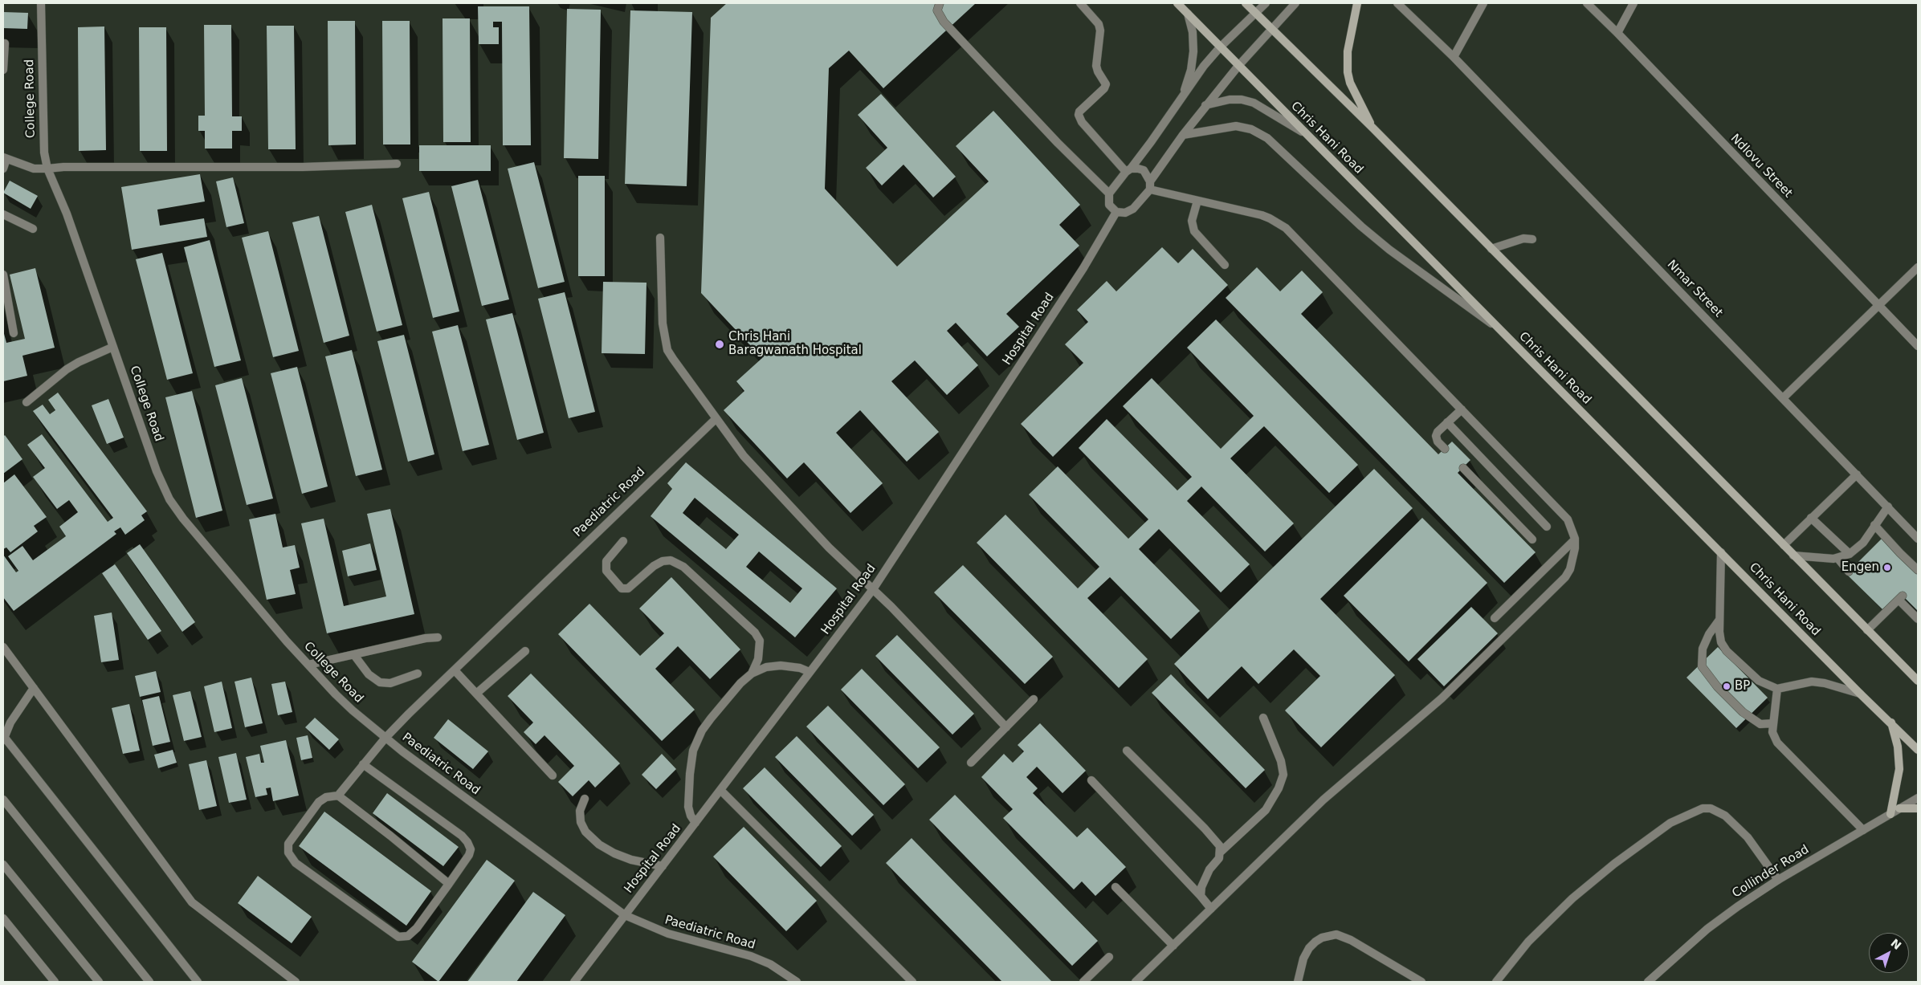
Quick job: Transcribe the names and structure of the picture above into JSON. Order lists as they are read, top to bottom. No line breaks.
{"streets":{"main road":["Chris Hani Road"],"street":["College Road","Ndlovu Street","Nmar Street","Hospital Road","Paediatric Road","Collinder Road"]},"crossings":[["College Road","Paediatric Road"],["Hospital Road","Paediatric Road"]],"places":["Chris Hani Baragwanath Hospital","Engen","BP"],"north":"top right"}
